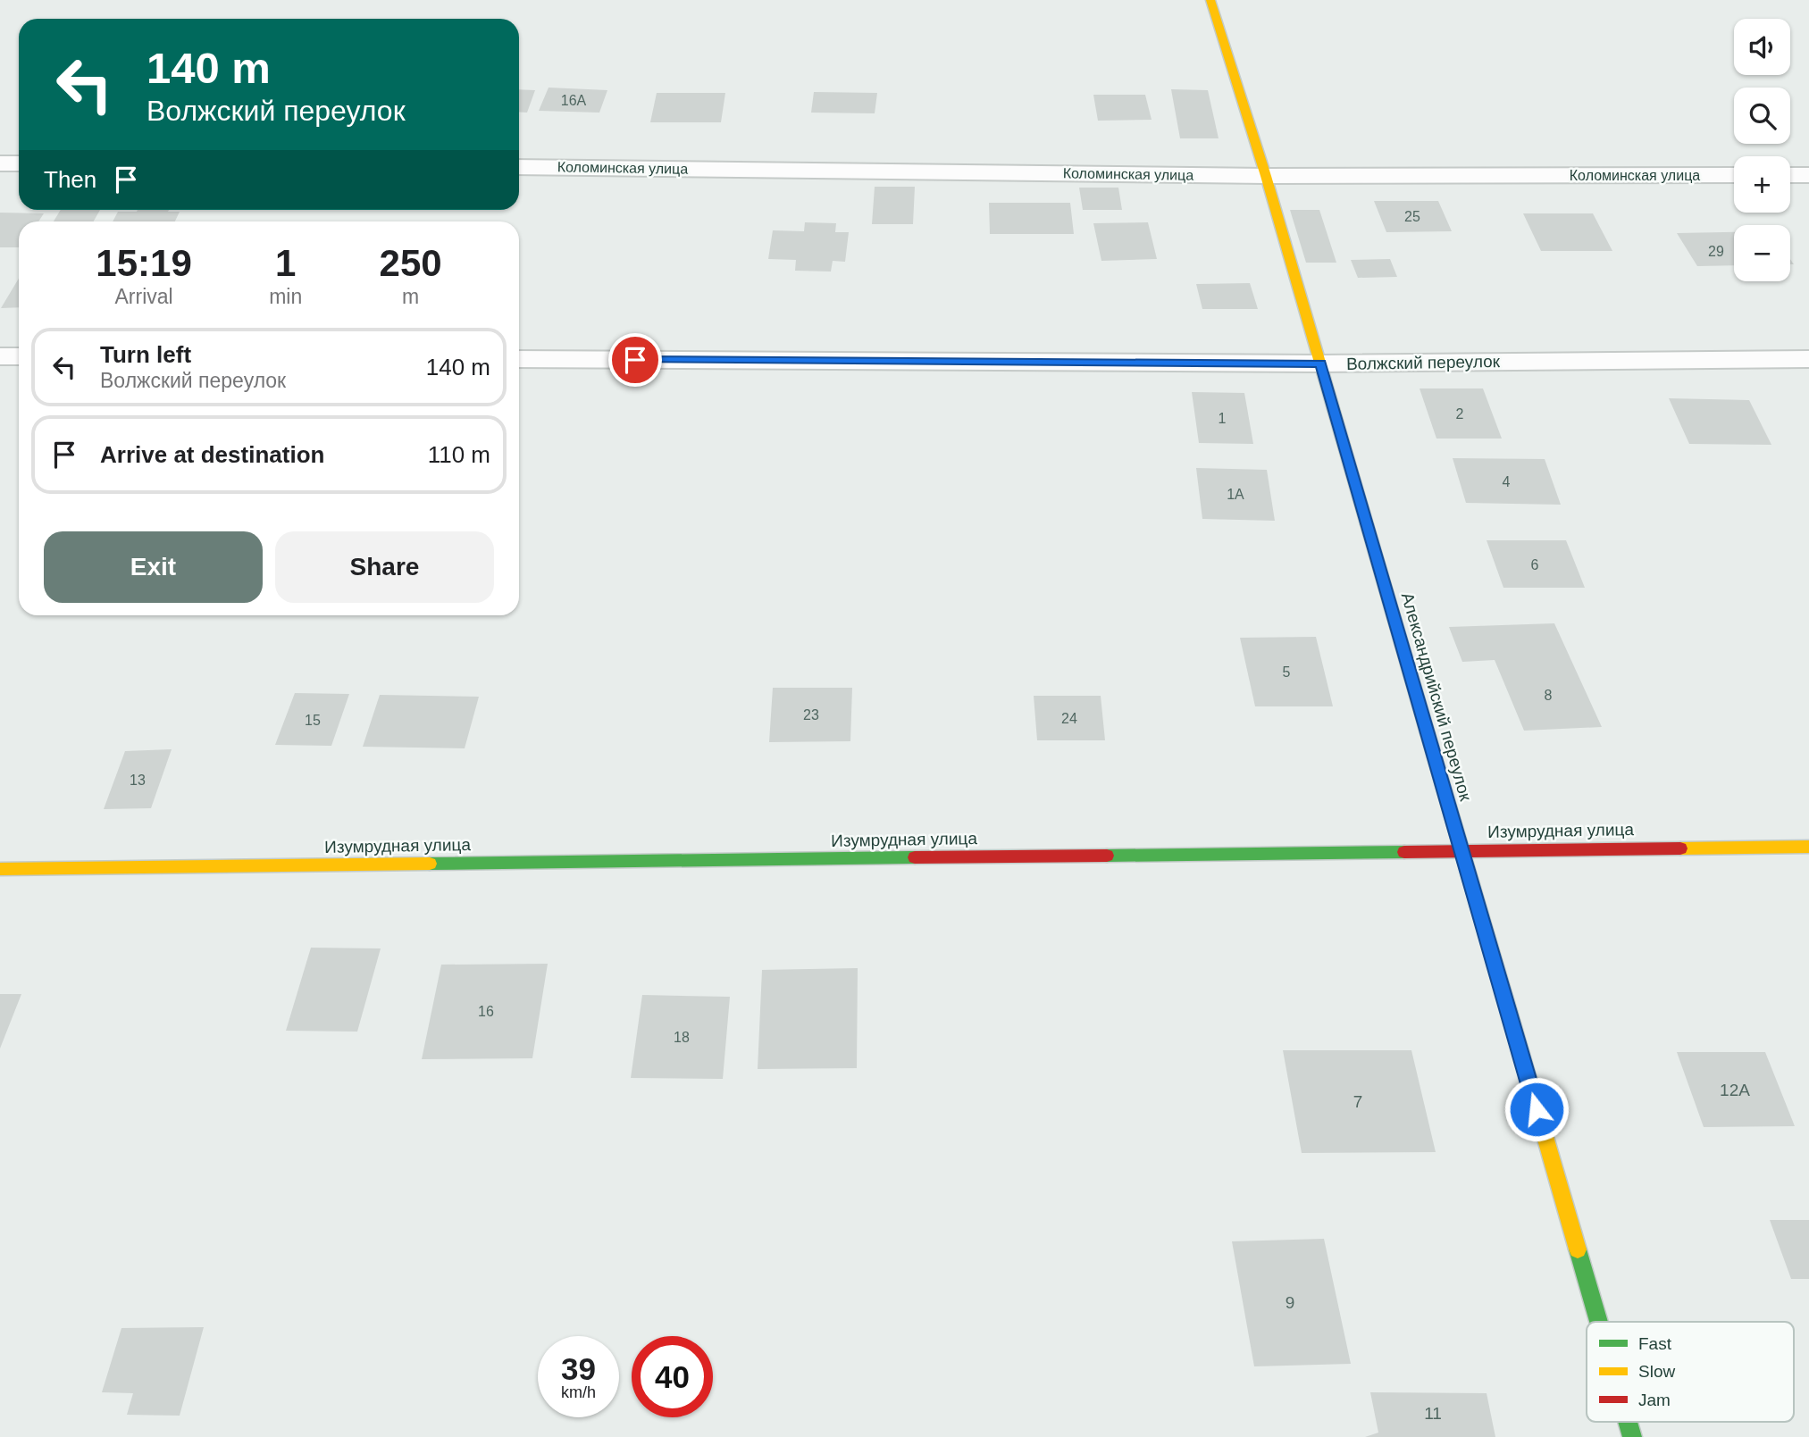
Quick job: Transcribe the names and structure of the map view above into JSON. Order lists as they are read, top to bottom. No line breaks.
{"streets":{"street":["Коломинская улица","Волжский переулок","Александрийский переулок","Изумрудная улица"]},"crossings":[["Коломинская улица","Александрийский переулок"],["Волжский переулок","Александрийский переулок"],["Александрийский переулок","Изумрудная улица"]],"house_numbers":["16А","25","29","2","1","4","1А","6","5","8","23","24","15","13","16","18","12А","7","9","11"],"legend":["Fast","Slow","Jam"],"page":{"map_buttons":["+","−"],"turn":["140 m","Волжский переулок"],"then":"Then","eta":["15:19","Arrival","1","min","250","m"],"list":[{"name":"Turn left","note":"Волжский переулок","value":"140 m"},{"name":"Arrive at destination","value":"110 m"}],"buttons":["Exit","Share"],"speed":"39 km/h","limit":"40"}}
